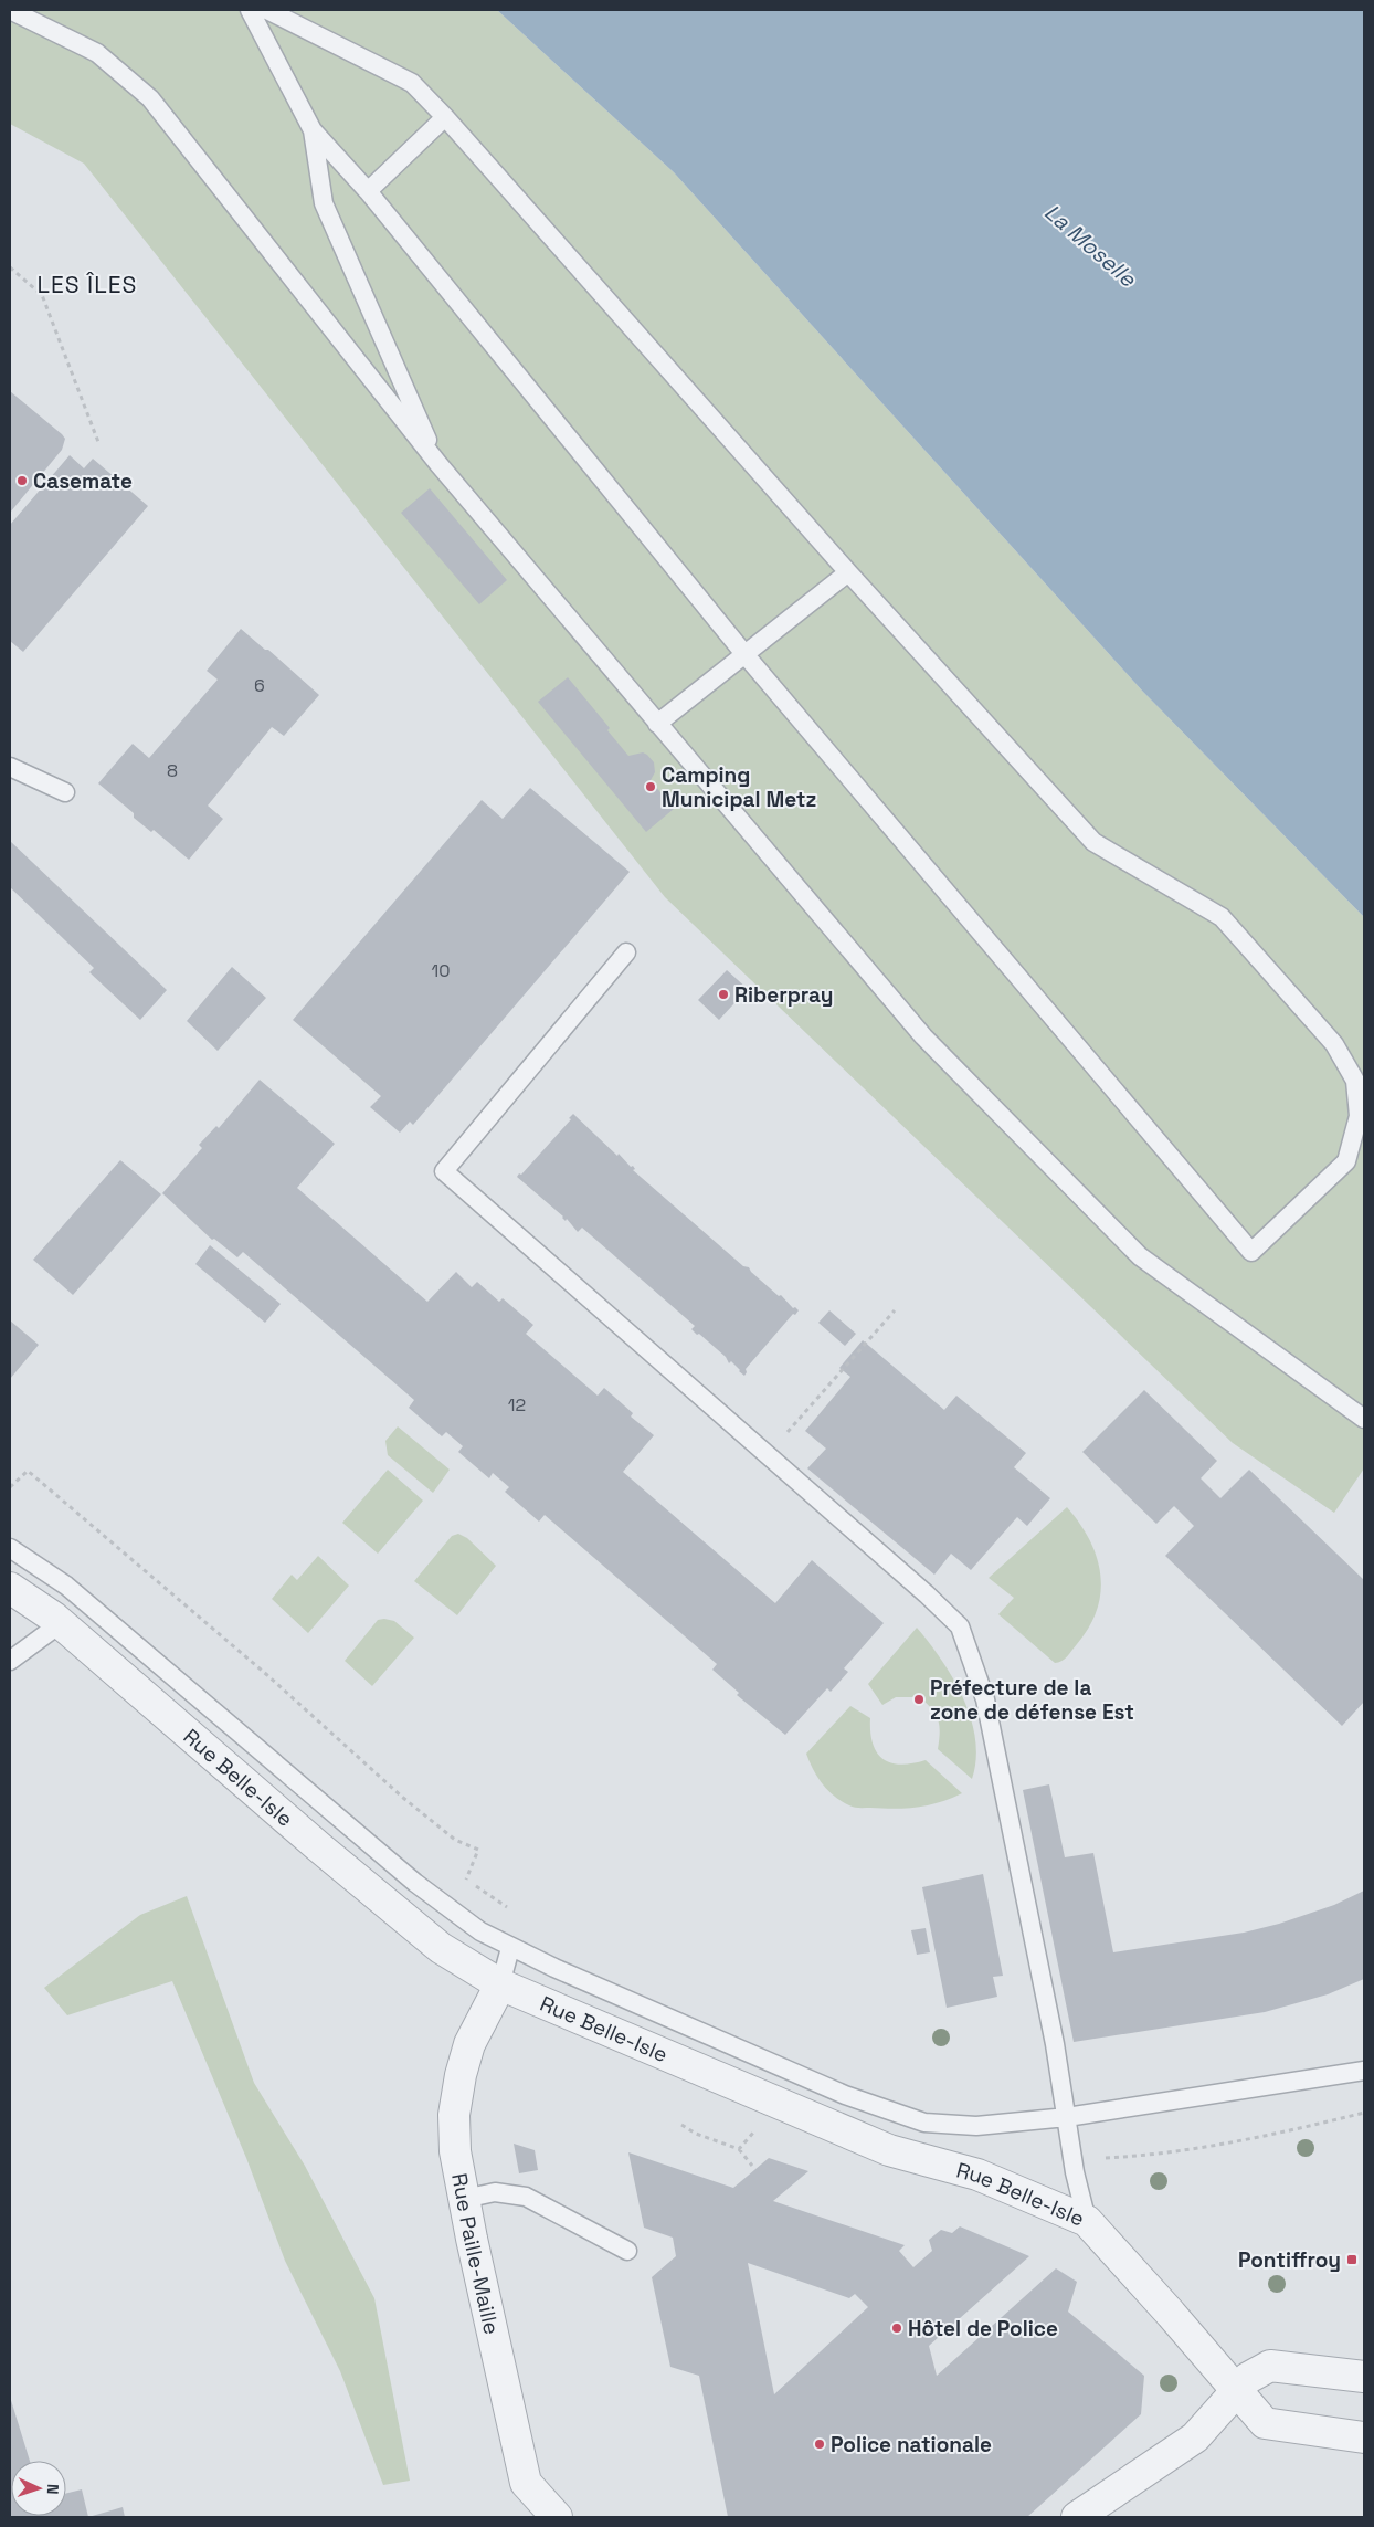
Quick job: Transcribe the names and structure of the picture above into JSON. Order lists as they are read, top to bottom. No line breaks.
{"streets":{"street":["Rue Belle-Isle","Rue Paille-Maille"]},"crossings":[["Rue Belle-Isle","Rue Paille-Maille"]],"districts":["LES ÎLES"],"water":["La Moselle"],"places":{"other":["Casemate","Camping Municipal Metz","Riberpray","Préfecture de la zone de défense Est","Hôtel de Police","Police nationale"],"transit":["Pontiffroy"]},"house_numbers":["6","8","10","12"],"north":"right"}
